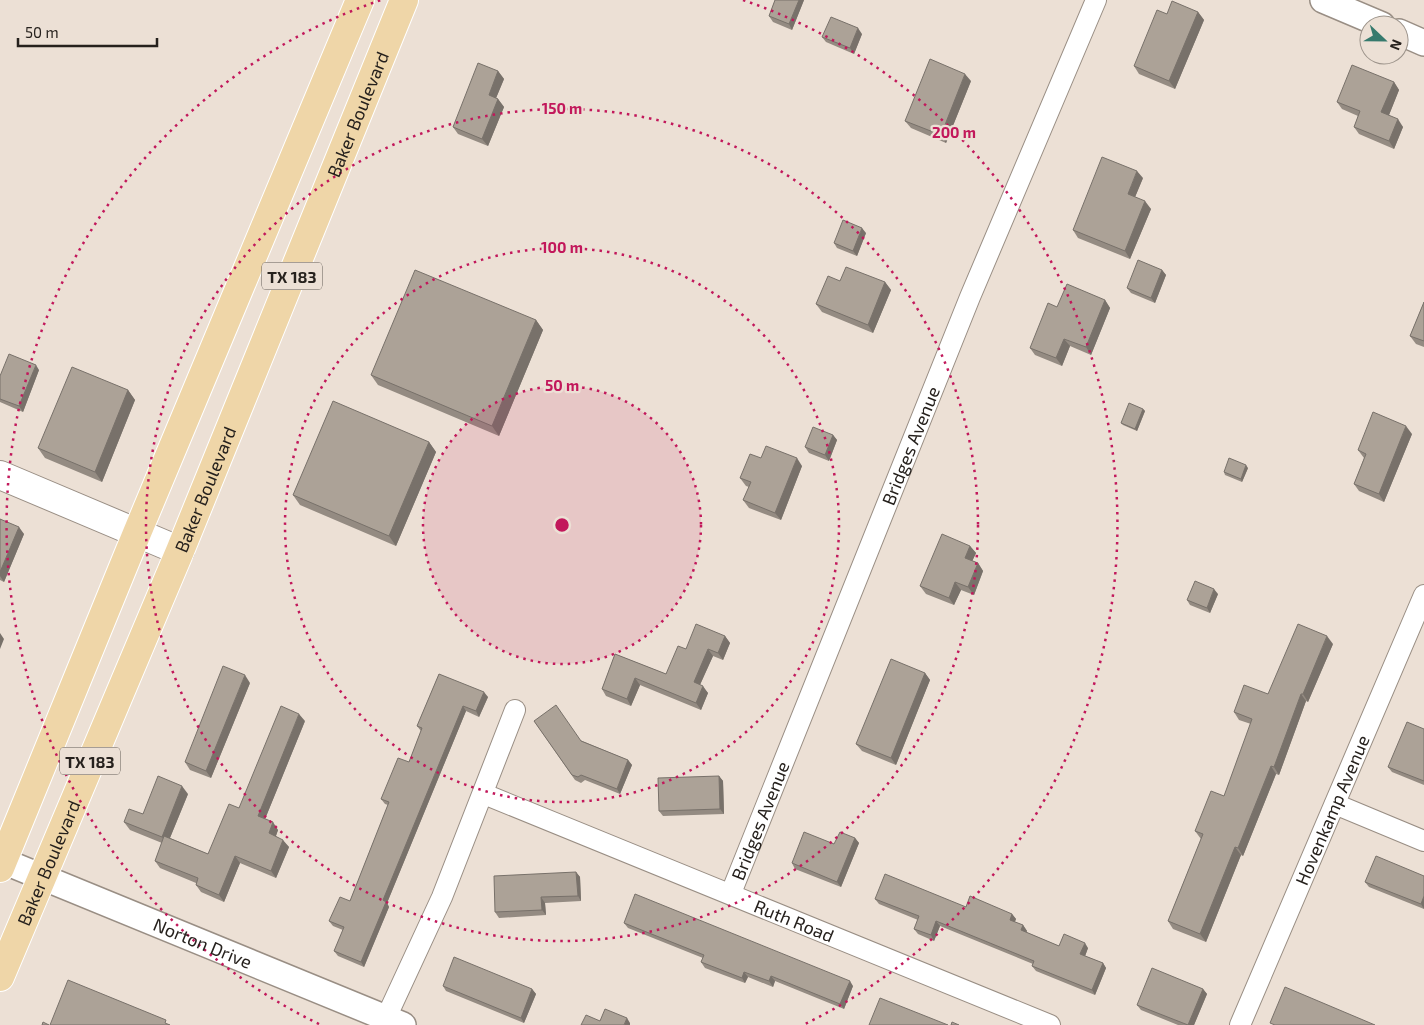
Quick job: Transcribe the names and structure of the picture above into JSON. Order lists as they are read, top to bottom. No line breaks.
{"streets":{"main road":["Baker Boulevard","TX 183"],"street":["Bridges Avenue","Hovenkamp Avenue","Ruth Road","Norton Drive"]},"crossings":[["Baker Boulevard","Norton Drive"],["TX 183","Norton Drive"],["Bridges Avenue","Ruth Road"]],"scale_bar":"50 m","north":"right","rings":["150 m","200 m","100 m","50 m"]}
